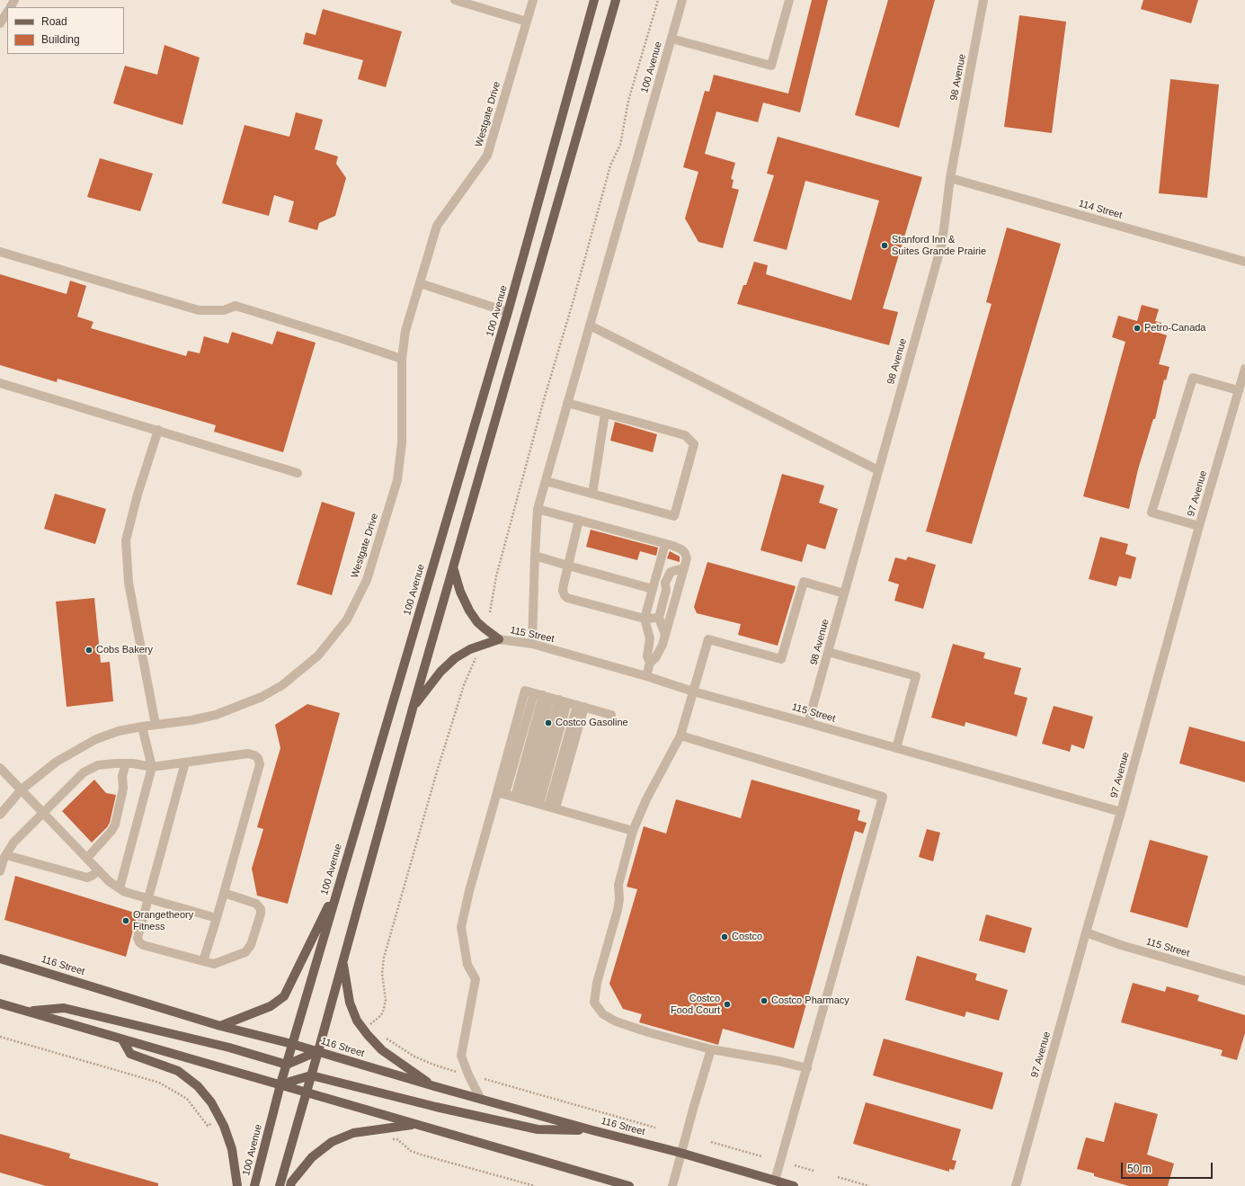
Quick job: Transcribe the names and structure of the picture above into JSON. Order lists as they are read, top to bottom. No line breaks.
{"streets":{"main road":["100 Avenue","116 Street"],"street":["98 Avenue","Westgate Drive","114 Street","97 Avenue","115 Street"]},"crossings":[["100 Avenue","115 Street"],["100 Avenue","116 Street"],["98 Avenue","114 Street"],["98 Avenue","115 Street"],["97 Avenue","115 Street"]],"places":["Stanford Inn & Suites Grande Prairie","Petro-Canada","Cobs Bakery","Costco Gasoline","Orangetheory Fitness","Costco","Costco Pharmacy","Costco Food Court"],"legend":["Road","Building"],"scale_bar":"50 m"}
